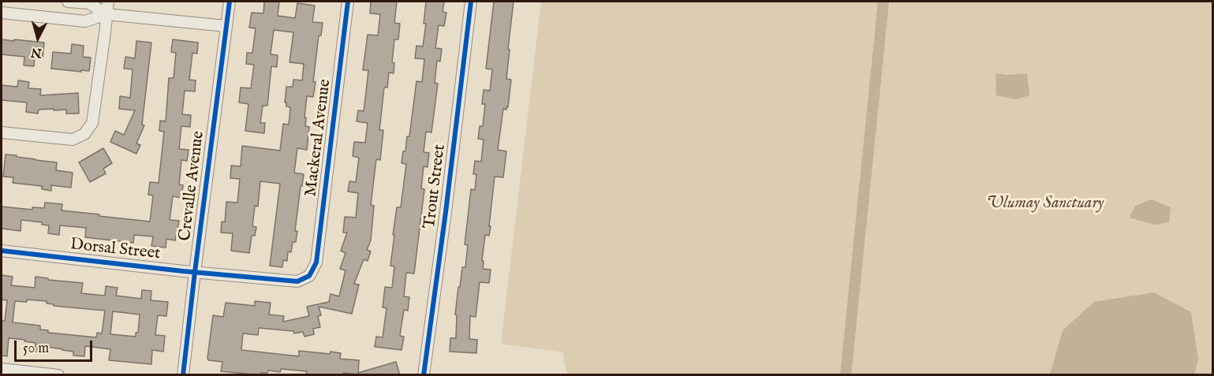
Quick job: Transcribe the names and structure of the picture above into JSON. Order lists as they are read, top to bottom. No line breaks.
{"streets":{"street":["Mackeral Avenue","Crevalle Avenue","Trout Street","Dorsal Street"]},"crossings":[["Mackeral Avenue","Dorsal Street"],["Crevalle Avenue","Dorsal Street"]],"parks":["Ulumay Sanctuary"],"scale_bar":"50 m","north":"bottom"}
